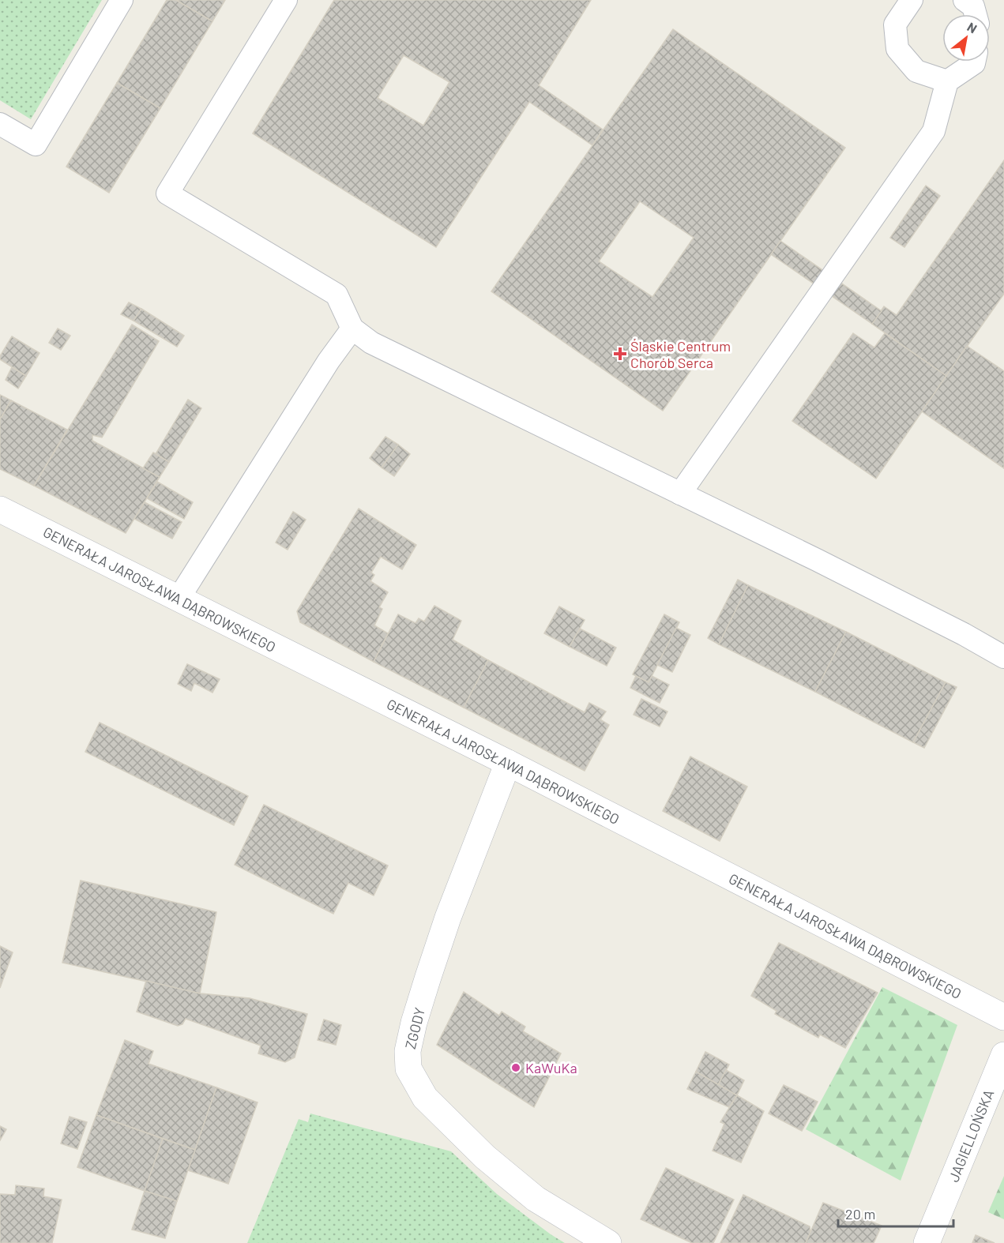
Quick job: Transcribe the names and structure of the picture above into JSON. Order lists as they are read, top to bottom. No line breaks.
{"streets":{"street":["GENERAŁA JAROSŁAWA DĄBROWSKIEGO","ZGODY","JAGIELLOŃSKA"]},"crossings":[["GENERAŁA JAROSŁAWA DĄBROWSKIEGO","ZGODY"]],"places":{"health":["Śląskie Centrum Chorób Serca"],"other":["KaWuKa"]},"scale_bar":"20 m","north":"top right"}
